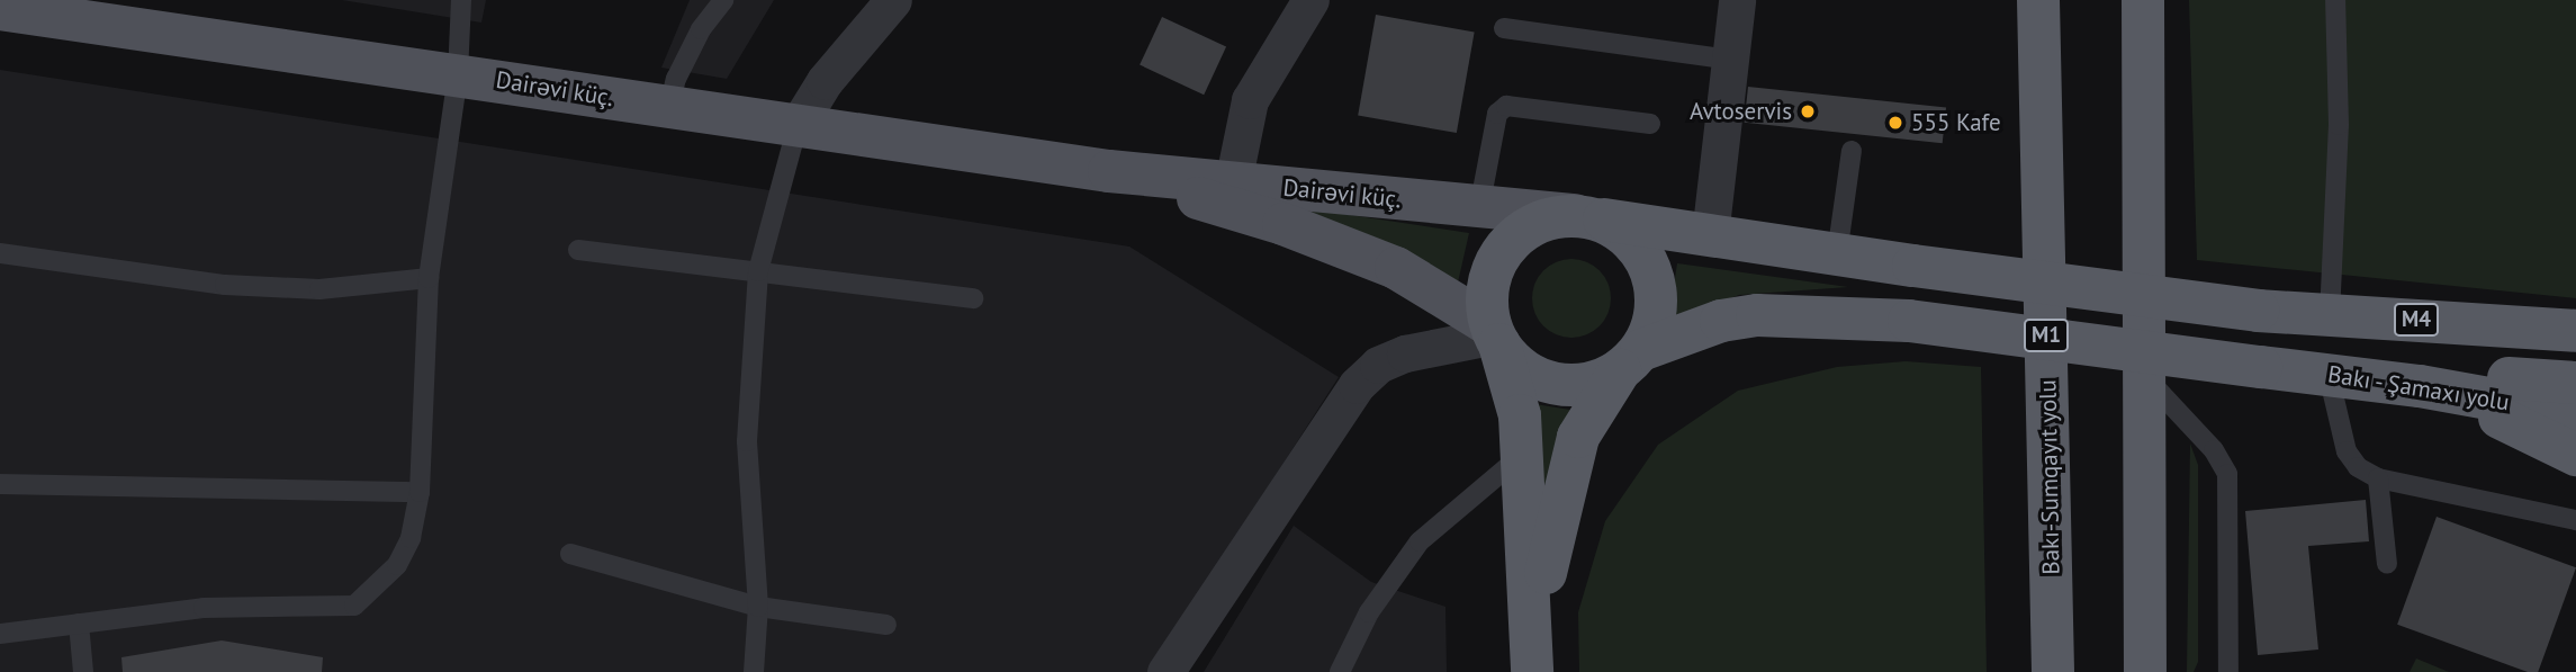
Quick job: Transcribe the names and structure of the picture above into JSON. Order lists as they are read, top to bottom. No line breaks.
{"streets":{"highway":["M4","M1","Bakı - Şamaxı yolu","Bakı-Sumqayıt yolu"],"main road":["Dairəvi küç."]},"crossings":[["Dairəvi küç.","Bakı - Şamaxı yolu"]],"places":["Avtoservis","555 Kafe"]}
